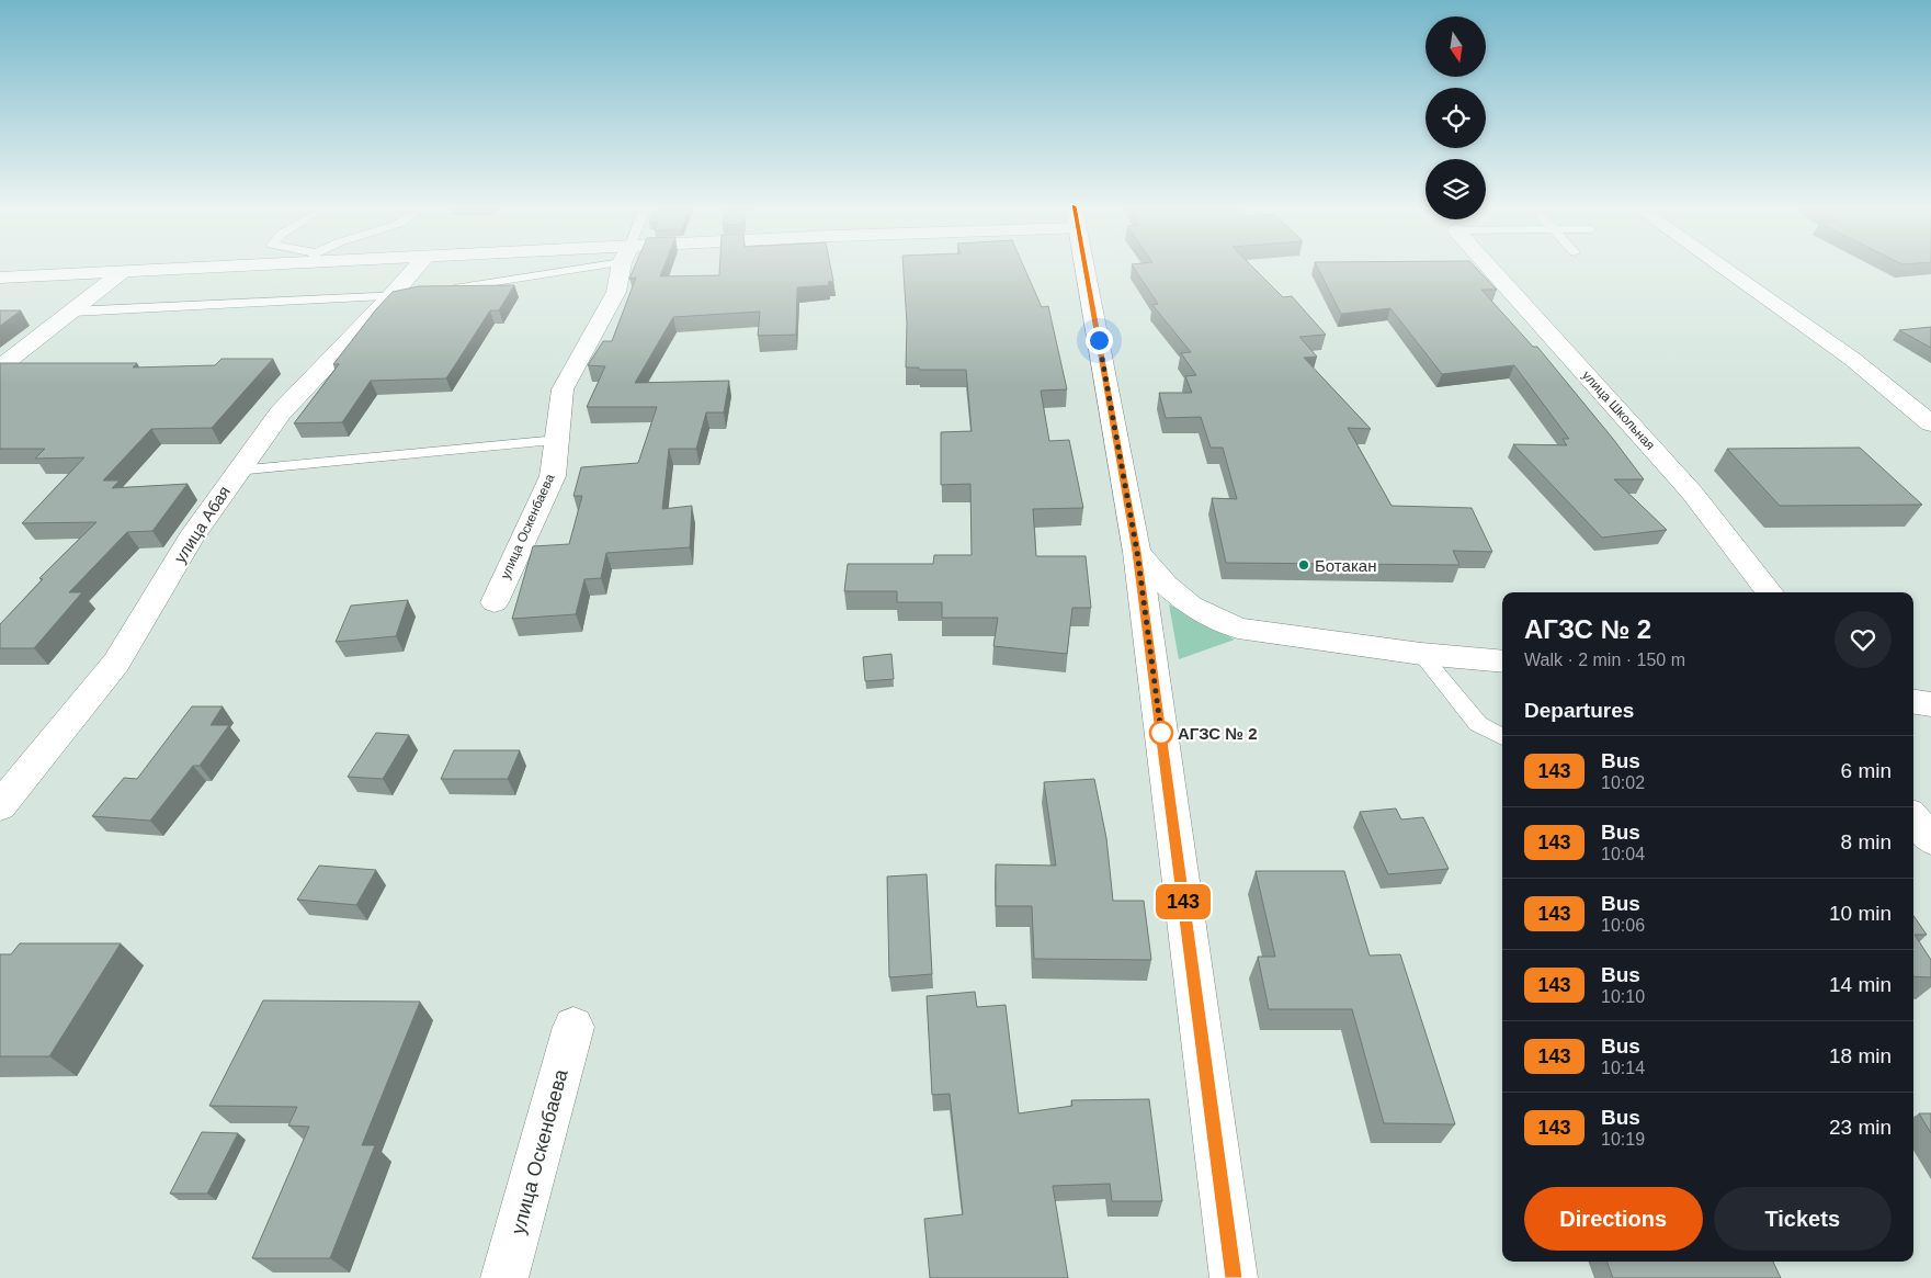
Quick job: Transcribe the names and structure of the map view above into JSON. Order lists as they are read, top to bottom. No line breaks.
{"streets":{"street":["улица Школьная","улица Абая","улица Оскенбаева"]},"places":["Ботакан","АГЗС № 2"],"lines":["bus line 143"],"north":"bottom","page":{"on_map":"143","heading":[["АГЗС № 2","Walk · 2 min · 150 m"],"Departures"],"list":[{"mark":"143","name":"Bus","note":"10:02","value":"6 min"},{"mark":"143","name":"Bus","note":"10:04","value":"8 min"},{"mark":"143","name":"Bus","note":"10:06","value":"10 min"},{"mark":"143","name":"Bus","note":"10:10","value":"14 min"},{"mark":"143","name":"Bus","note":"10:14","value":"18 min"},{"mark":"143","name":"Bus","note":"10:19","value":"23 min"}],"buttons":["Directions","Tickets"]}}
